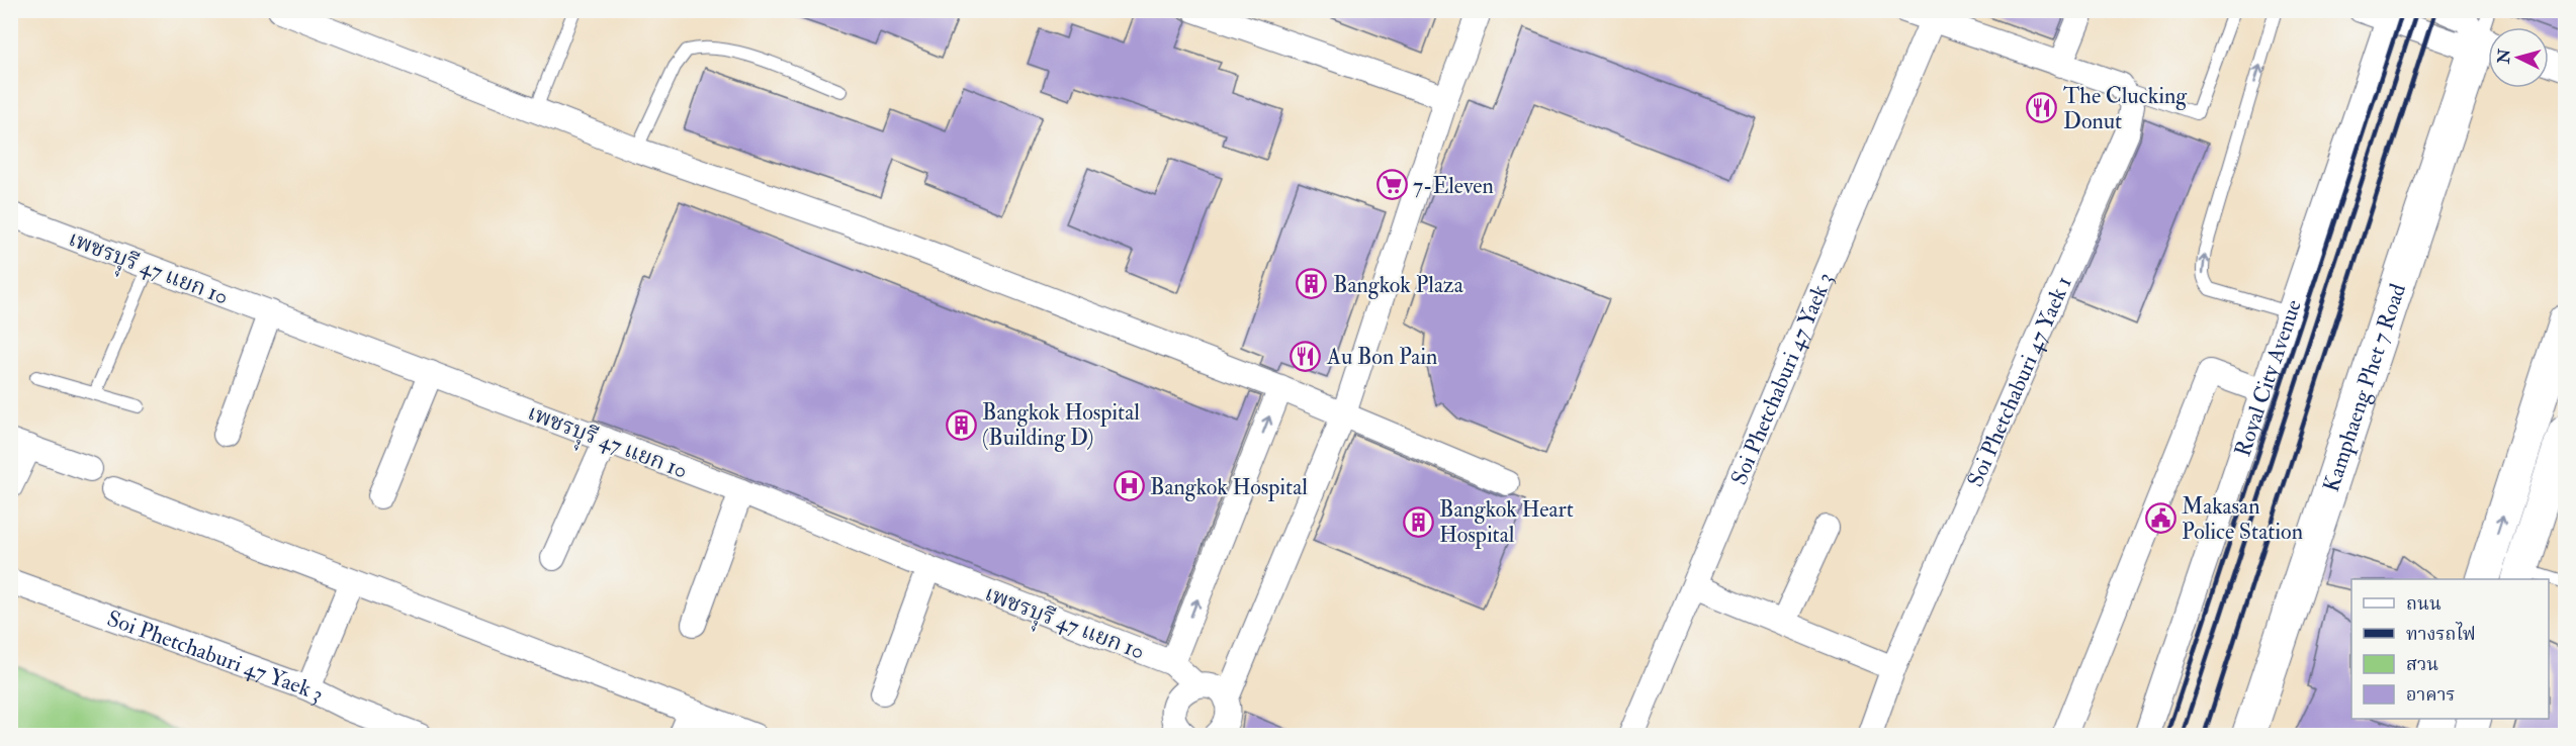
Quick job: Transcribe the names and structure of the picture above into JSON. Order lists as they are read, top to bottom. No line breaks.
{"streets":{"street":["เพชรบุุรี 47 แยก 10","Soi Phetchaburi 47 Yaek 3","Royal City Avenue","Soi Phetchaburi 47 Yaek 1","Kamphaeng Phet 7 Road"]},"places":{"restaurant":["The Clucking Donut","Au Bon Pain"],"supermarket":["7-Eleven"],"building":["Bangkok Plaza","Bangkok Hospital (Building D)","Bangkok Heart Hospital"],"hospital":["Bangkok Hospital"],"public building":["Makasan Police Station"]},"legend":["ถนน","ทางรถไฟ","สวน","อาคาร"],"north":"left"}
